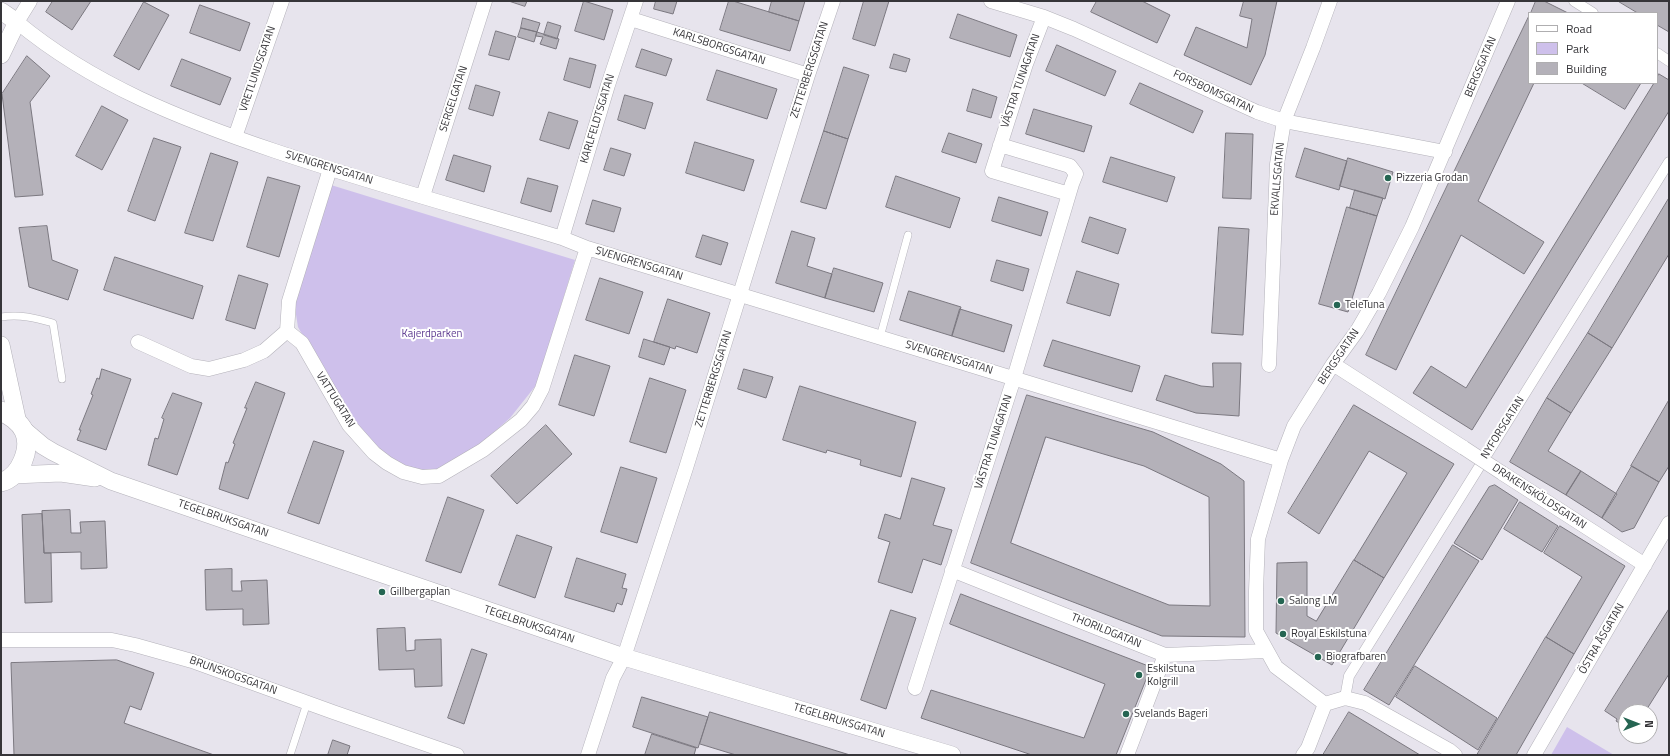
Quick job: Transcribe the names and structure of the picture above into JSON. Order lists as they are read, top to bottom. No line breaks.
{"streets":{"street":["KARLSBORGSGATAN","BERGSGATAN","VRETLUNDSGATAN","ZETTERBERGSGATAN","VÄSTRA TUNAGATAN","FORSBOMSGATAN","SERGELGATAN","KARLFELDTSGATAN","SVENGRENSGATAN","EKVALLSGATAN","VATTUGATAN","NYFORSGATAN","DRAKENSKÖLDSGATAN","TEGELBRUKSGATAN","THORILDGATAN","ÖSTRA ÅSGATAN","BRUNSKOGSGATAN"]},"crossings":[["KARLSBORGSGATAN","ZETTERBERGSGATAN"],["KARLSBORGSGATAN","KARLFELDTSGATAN"],["BERGSGATAN","FORSBOMSGATAN"],["BERGSGATAN","SVENGRENSGATAN"],["BERGSGATAN","DRAKENSKÖLDSGATAN"],["BERGSGATAN","THORILDGATAN"],["VRETLUNDSGATAN","SVENGRENSGATAN"],["ZETTERBERGSGATAN","SVENGRENSGATAN"],["ZETTERBERGSGATAN","TEGELBRUKSGATAN"],["VÄSTRA TUNAGATAN","FORSBOMSGATAN"],["VÄSTRA TUNAGATAN","SVENGRENSGATAN"],["VÄSTRA TUNAGATAN","THORILDGATAN"],["FORSBOMSGATAN","EKVALLSGATAN"],["SERGELGATAN","SVENGRENSGATAN"],["KARLFELDTSGATAN","SVENGRENSGATAN"],["SVENGRENSGATAN","VATTUGATAN"],["DRAKENSKÖLDSGATAN","ÖSTRA ÅSGATAN"]],"parks":["Kajerdparken"],"places":["Pizzeria Grodan","TeleTuna","Gillbergaplan","Salong LM","Royal Eskilstuna","Biografbaren","Eskilstuna Kolgrill","Svelands Bageri"],"legend":["Road","Park","Building"],"north":"right"}
